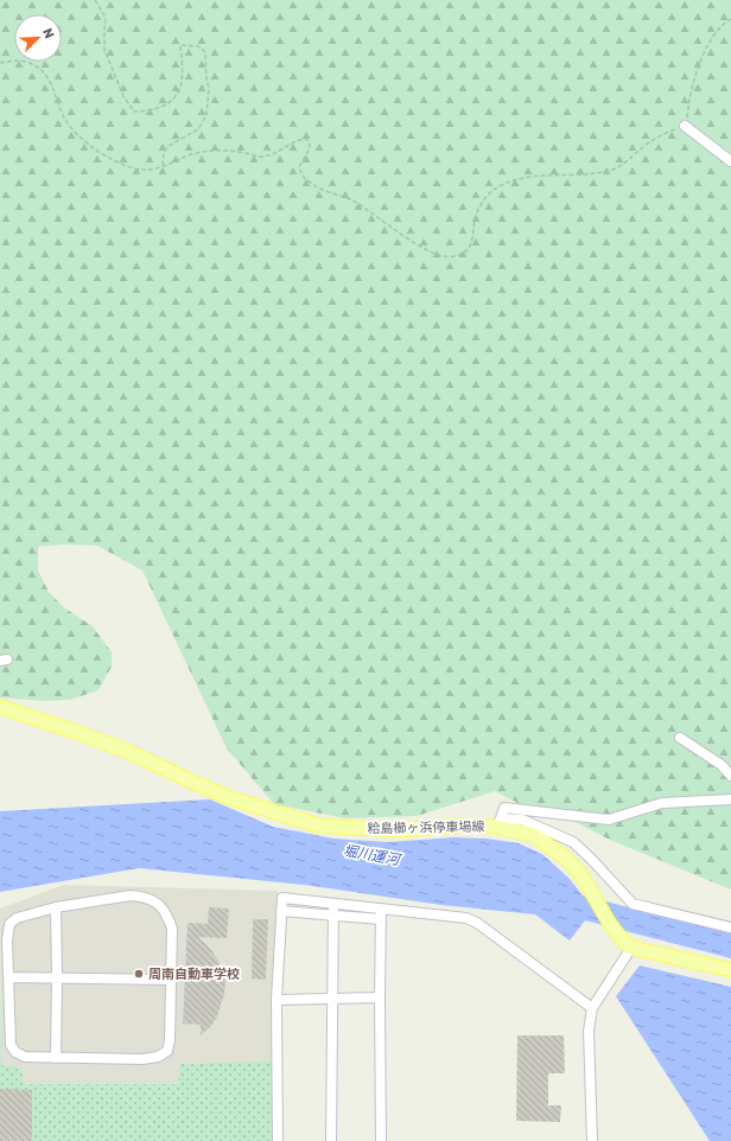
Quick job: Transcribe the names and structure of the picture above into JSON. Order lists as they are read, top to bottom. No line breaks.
{"streets":{"main road":["粭島櫛ヶ浜停車場線"]},"water":["堀川運河"],"places":["周南自動車学校"],"north":"top right"}
